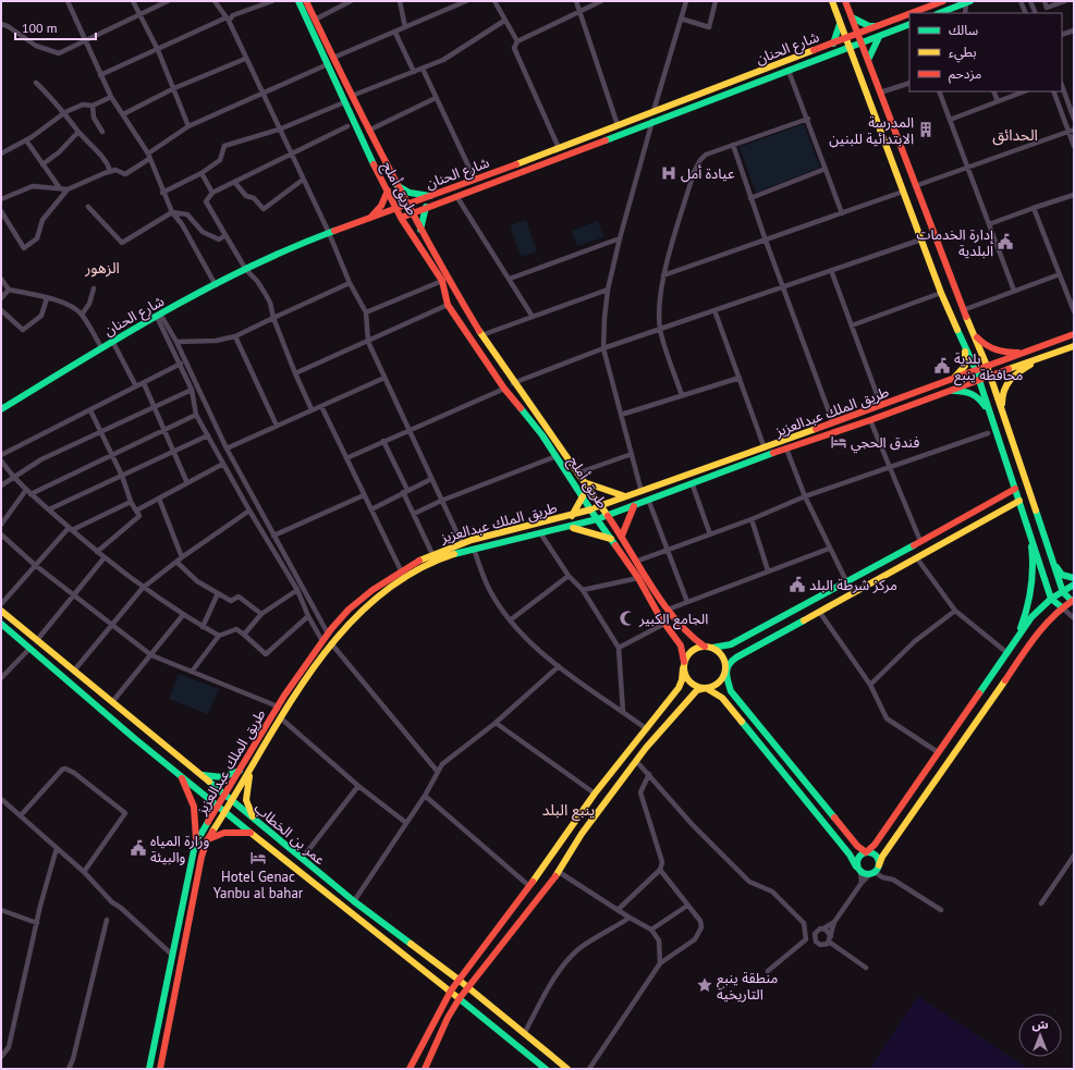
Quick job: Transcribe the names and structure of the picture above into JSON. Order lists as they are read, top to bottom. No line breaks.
{"streets":{"main road":["شارع الحنان","طريق أملج","طريق الملك عبدالعزيز","عمر بن الخطاب"]},"crossings":[["شارع الحنان","طريق أملج"],["طريق أملج","طريق الملك عبدالعزيز"],["طريق الملك عبدالعزيز","عمر بن الخطاب"]],"districts":["الحدائق","الزهور","ينبع البلد"],"places":{"building":["المدرسة الابتدائية للبنين"],"hospital":["عيادة أمل"],"public building":["إدارة الخدمات البلدية","بلدية محافظة ينبع","مركز شرطة البلد","وزارة المياه والبيئة"],"hotel":["فندق الحجي","Hotel Genac Yanbu al bahar"],"mosque":["الجامع الكبير"],"place":["منطقة ينبع التاريخية"]},"legend":["سالك","بطيء","مزدحم"],"scale_bar":"100 m","north":"top"}
